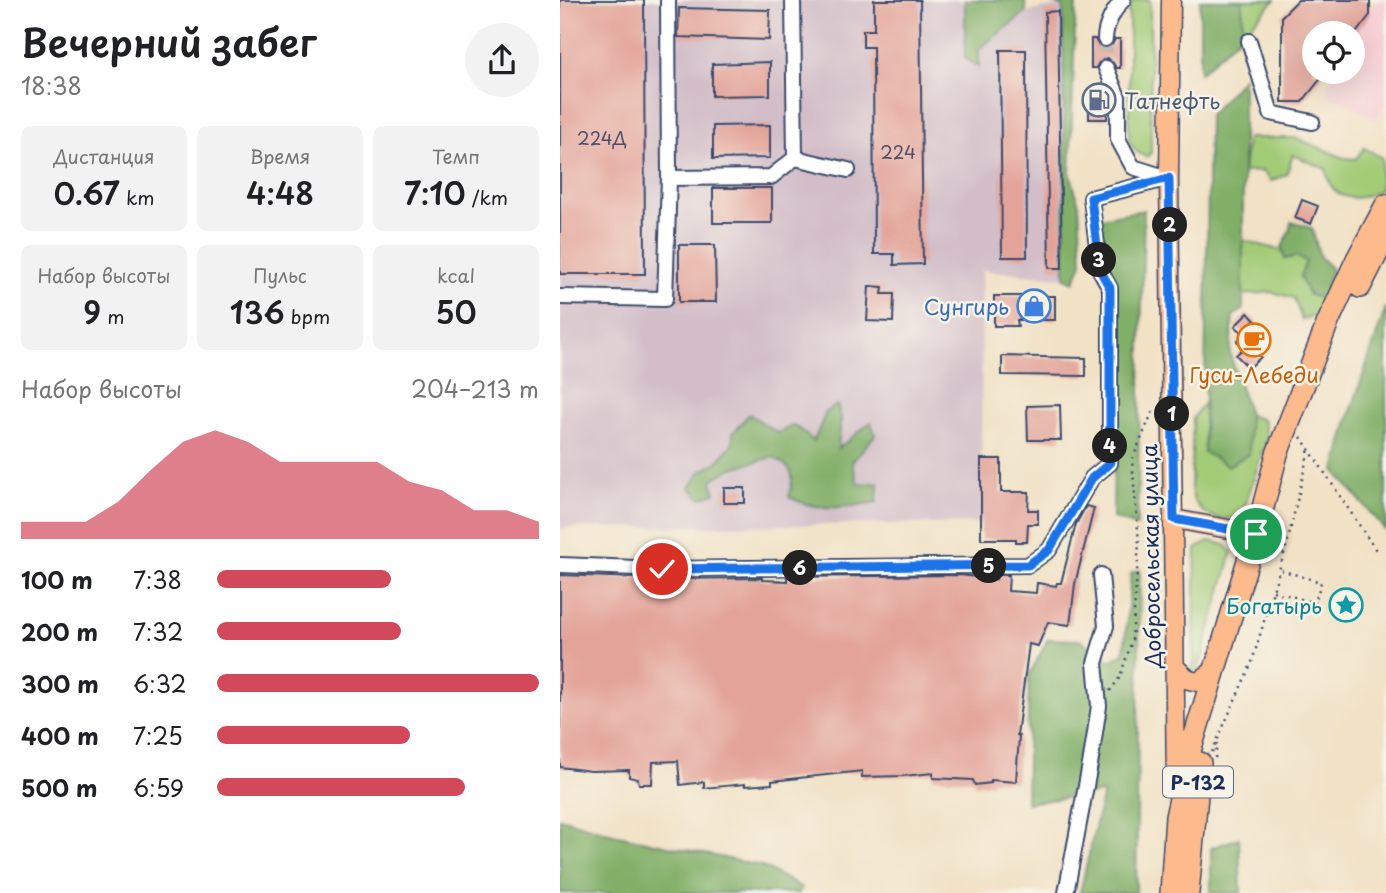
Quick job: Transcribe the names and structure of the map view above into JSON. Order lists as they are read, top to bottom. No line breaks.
{"streets":{"highway":["Р-132"],"main road":["Добросельская улица"]},"crossings":[["Добросельская улица","Р-132"]],"places":{"fuel station":["Татнефть"],"shop":["Сунгирь"],"cafe":["Гуси-Лебеди"],"place":["Богатырь"]},"house_numbers":["224Д","224"],"page":{"heading":["Вечерний забег","18:38"],"stats":[["Дистанция","0.67 km"],["Время","4:48"],["Темп","7:10 /km"],["Набор высоты","9 m"],["Пульс","136 bpm"],["kcal","50"]],"pins":["2","3","1","4","5","6"],"chart":["Набор высоты","204–213 m"],"list":[{"name":"100 m","note":"7:38"},{"name":"200 m","note":"7:32"},{"name":"300 m","note":"6:32"},{"name":"400 m","note":"7:25"},{"name":"500 m","note":"6:59"}]}}
